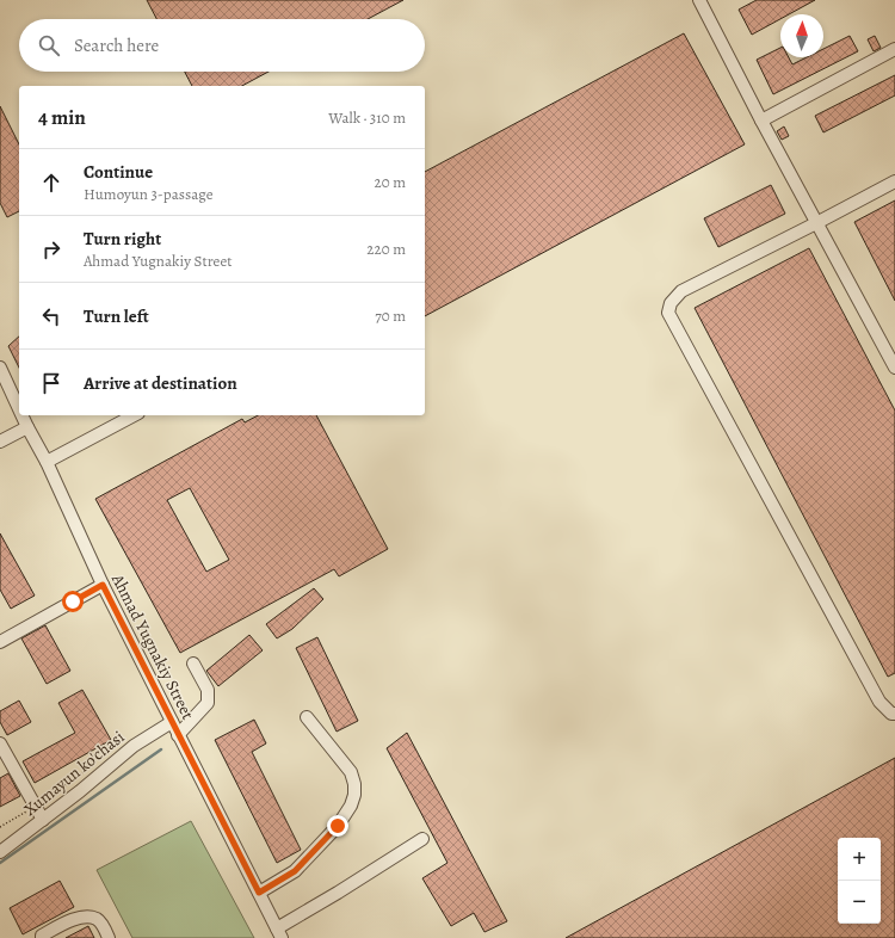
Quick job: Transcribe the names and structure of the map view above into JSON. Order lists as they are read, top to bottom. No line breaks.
{"streets":{"street":["Ahmad Yugnakiy Street","Xumayun ko'chasi"]},"crossings":[["Ahmad Yugnakiy Street","Xumayun ko'chasi"]],"north":"top","page":{"search":"Search here","heading":["4 min","Walk · 310 m"],"list":[["Continue","Humoyun 3-passage","20 m"],["Turn right","Ahmad Yugnakiy Street","220 m"],["Turn left","70 m"],"Arrive at destination"],"map_buttons":["+","−"]}}
